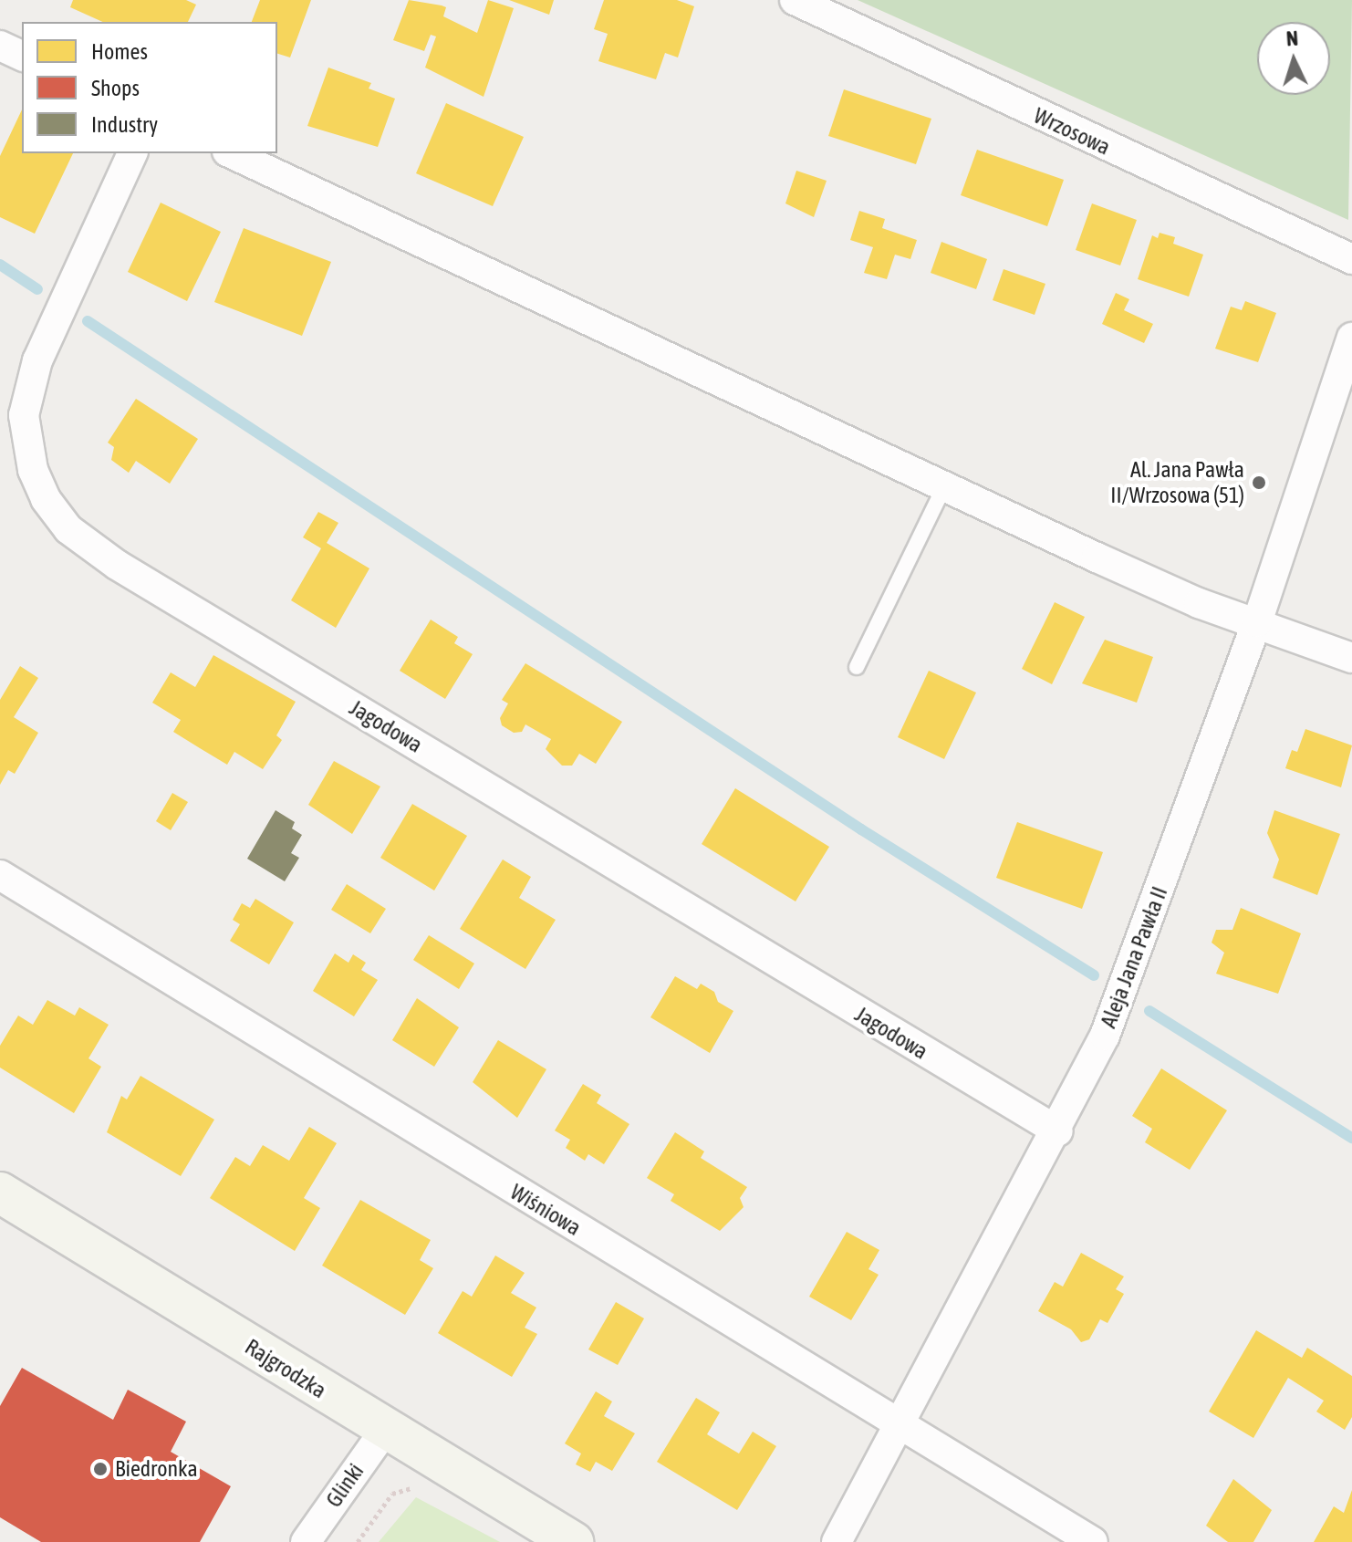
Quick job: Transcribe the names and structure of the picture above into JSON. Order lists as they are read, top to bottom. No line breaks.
{"streets":{"street":["Wrzosowa","Jagodowa","Aleja Jana Pawła II","Wiśniowa","Rajgrodzka","Glinki"]},"crossings":[["Jagodowa","Aleja Jana Pawła II"],["Aleja Jana Pawła II","Wiśniowa"],["Rajgrodzka","Glinki"]],"places":["Al. Jana Pawła II/Wrzosowa (51)","Biedronka"],"legend":["Homes","Shops","Industry"],"north":"top"}
